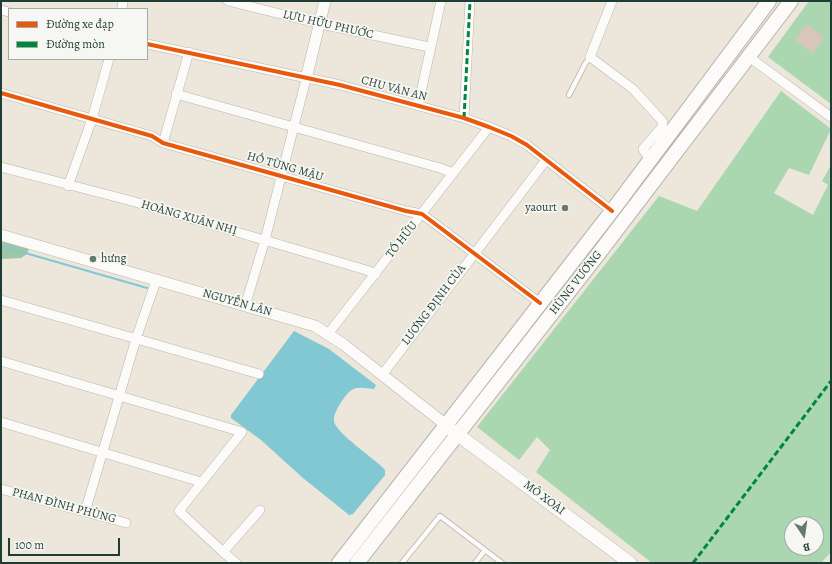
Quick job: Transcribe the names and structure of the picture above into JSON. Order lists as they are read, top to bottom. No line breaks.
{"streets":{"main road":["HÙNG VƯƠNG","MÔ XOÀI"],"street":["LƯU HỮU PHƯỚC","CHU VĂN AN","HỒ TÙNG MẬU","HOÀNG XUÂN NHỊ","TỐ HỮU","NGUYỄN LÂN","LƯƠNG ĐỊNH CỦA","PHAN ĐÌNH PHÙNG"]},"crossings":[["CHU VĂN AN","TỐ HỮU"],["CHU VĂN AN","HÙNG VƯƠNG"],["CHU VĂN AN","LƯƠNG ĐỊNH CỦA"],["HỒ TÙNG MẬU","TỐ HỮU"],["HỒ TÙNG MẬU","HÙNG VƯƠNG"],["HỒ TÙNG MẬU","LƯƠNG ĐỊNH CỦA"],["HOÀNG XUÂN NHỊ","TỐ HỮU"],["TỐ HỮU","NGUYỄN LÂN"],["HÙNG VƯƠNG","NGUYỄN LÂN"],["HÙNG VƯƠNG","MÔ XOÀI"],["NGUYỄN LÂN","LƯƠNG ĐỊNH CỦA"],["NGUYỄN LÂN","MÔ XOÀI"]],"places":["yaourt","hưng"],"legend":["Đường xe đạp","Đường mòn"],"scale_bar":"100 m","north":"bottom"}
